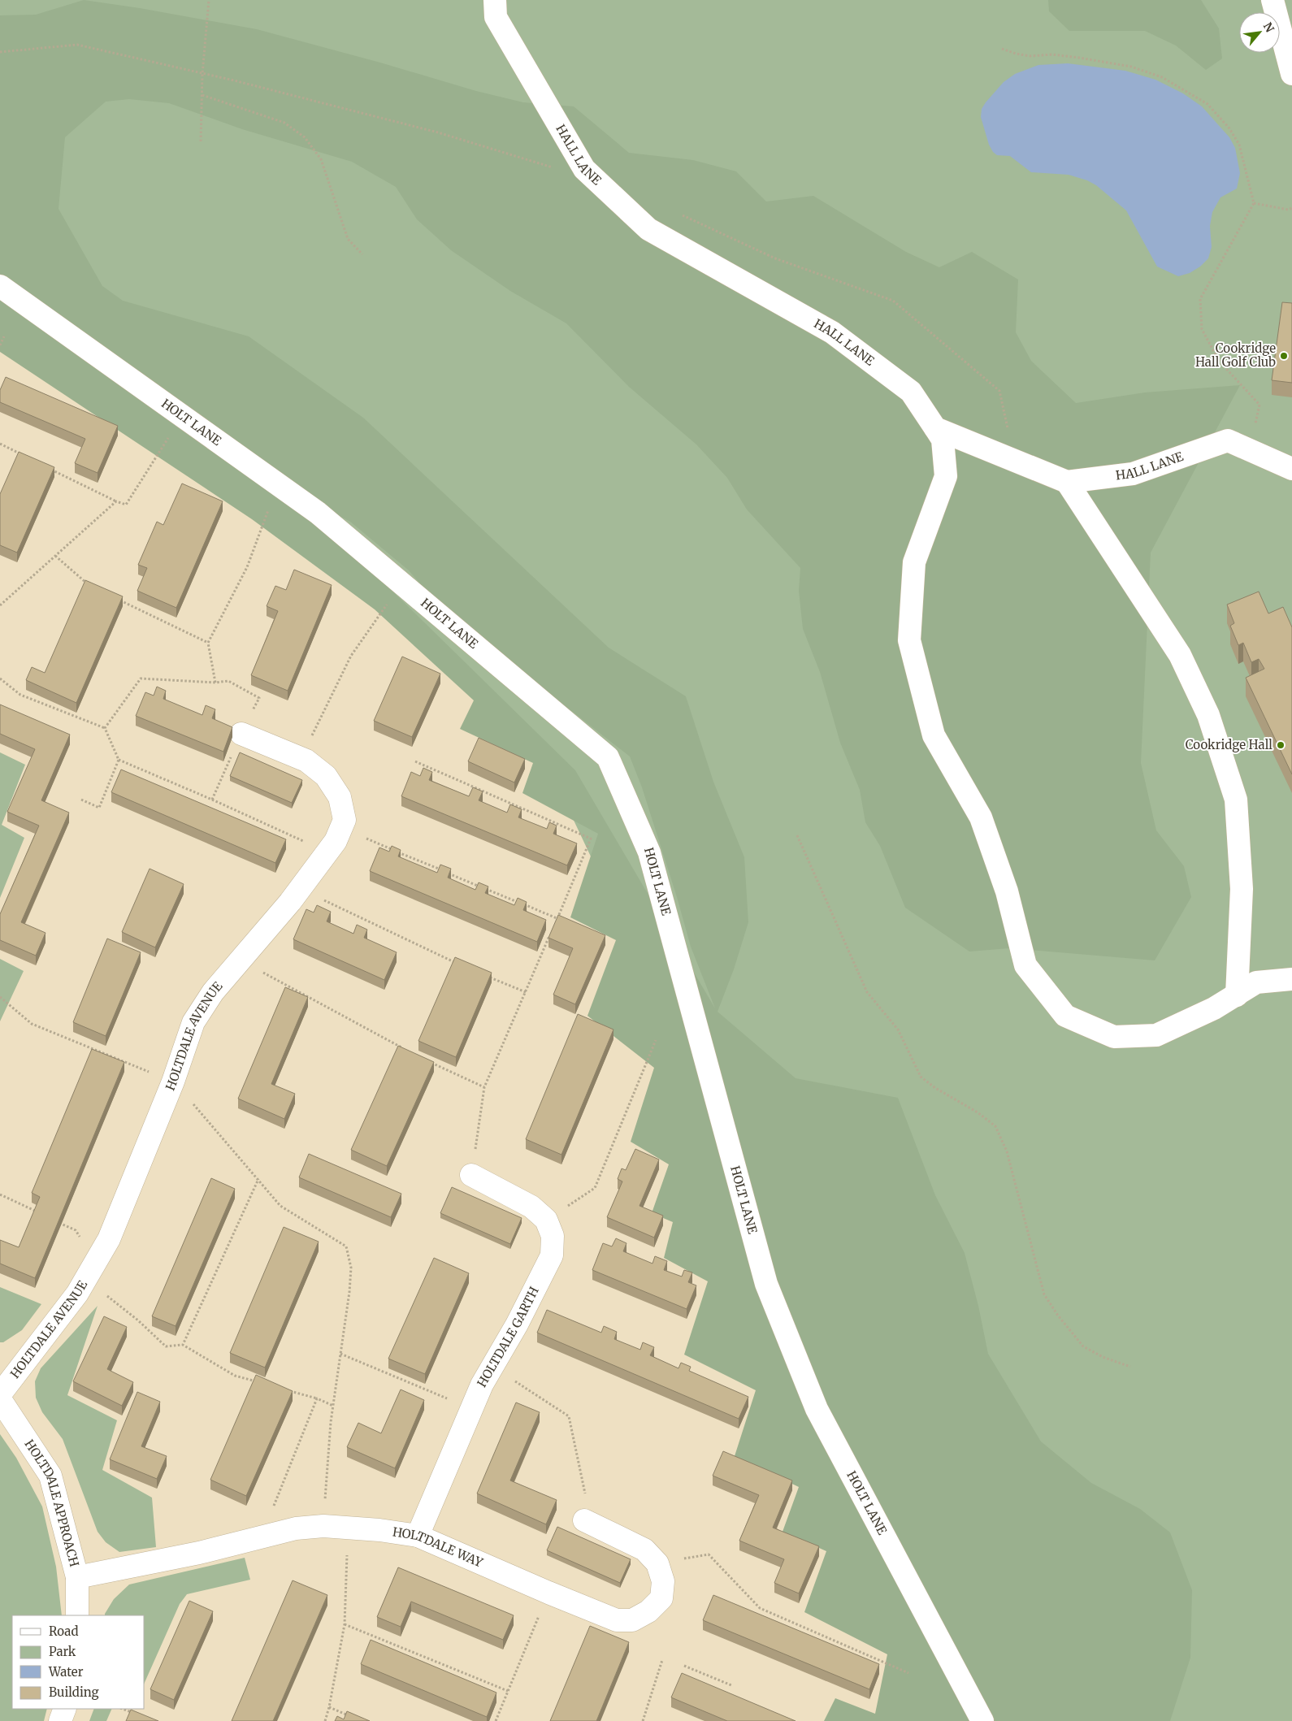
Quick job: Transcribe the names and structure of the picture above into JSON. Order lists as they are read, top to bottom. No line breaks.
{"streets":{"street":["HALL LANE","HOLT LANE","HOLTDALE AVENUE","HOLTDALE GARTH","HOLTDALE APPROACH","HOLTDALE WAY"]},"crossings":[["HOLTDALE GARTH","HOLTDALE WAY"],["HOLTDALE APPROACH","HOLTDALE WAY"]],"places":["Cookridge Hall Golf Club","Cookridge Hall"],"legend":["Road","Park","Water","Building"],"north":"top right"}
